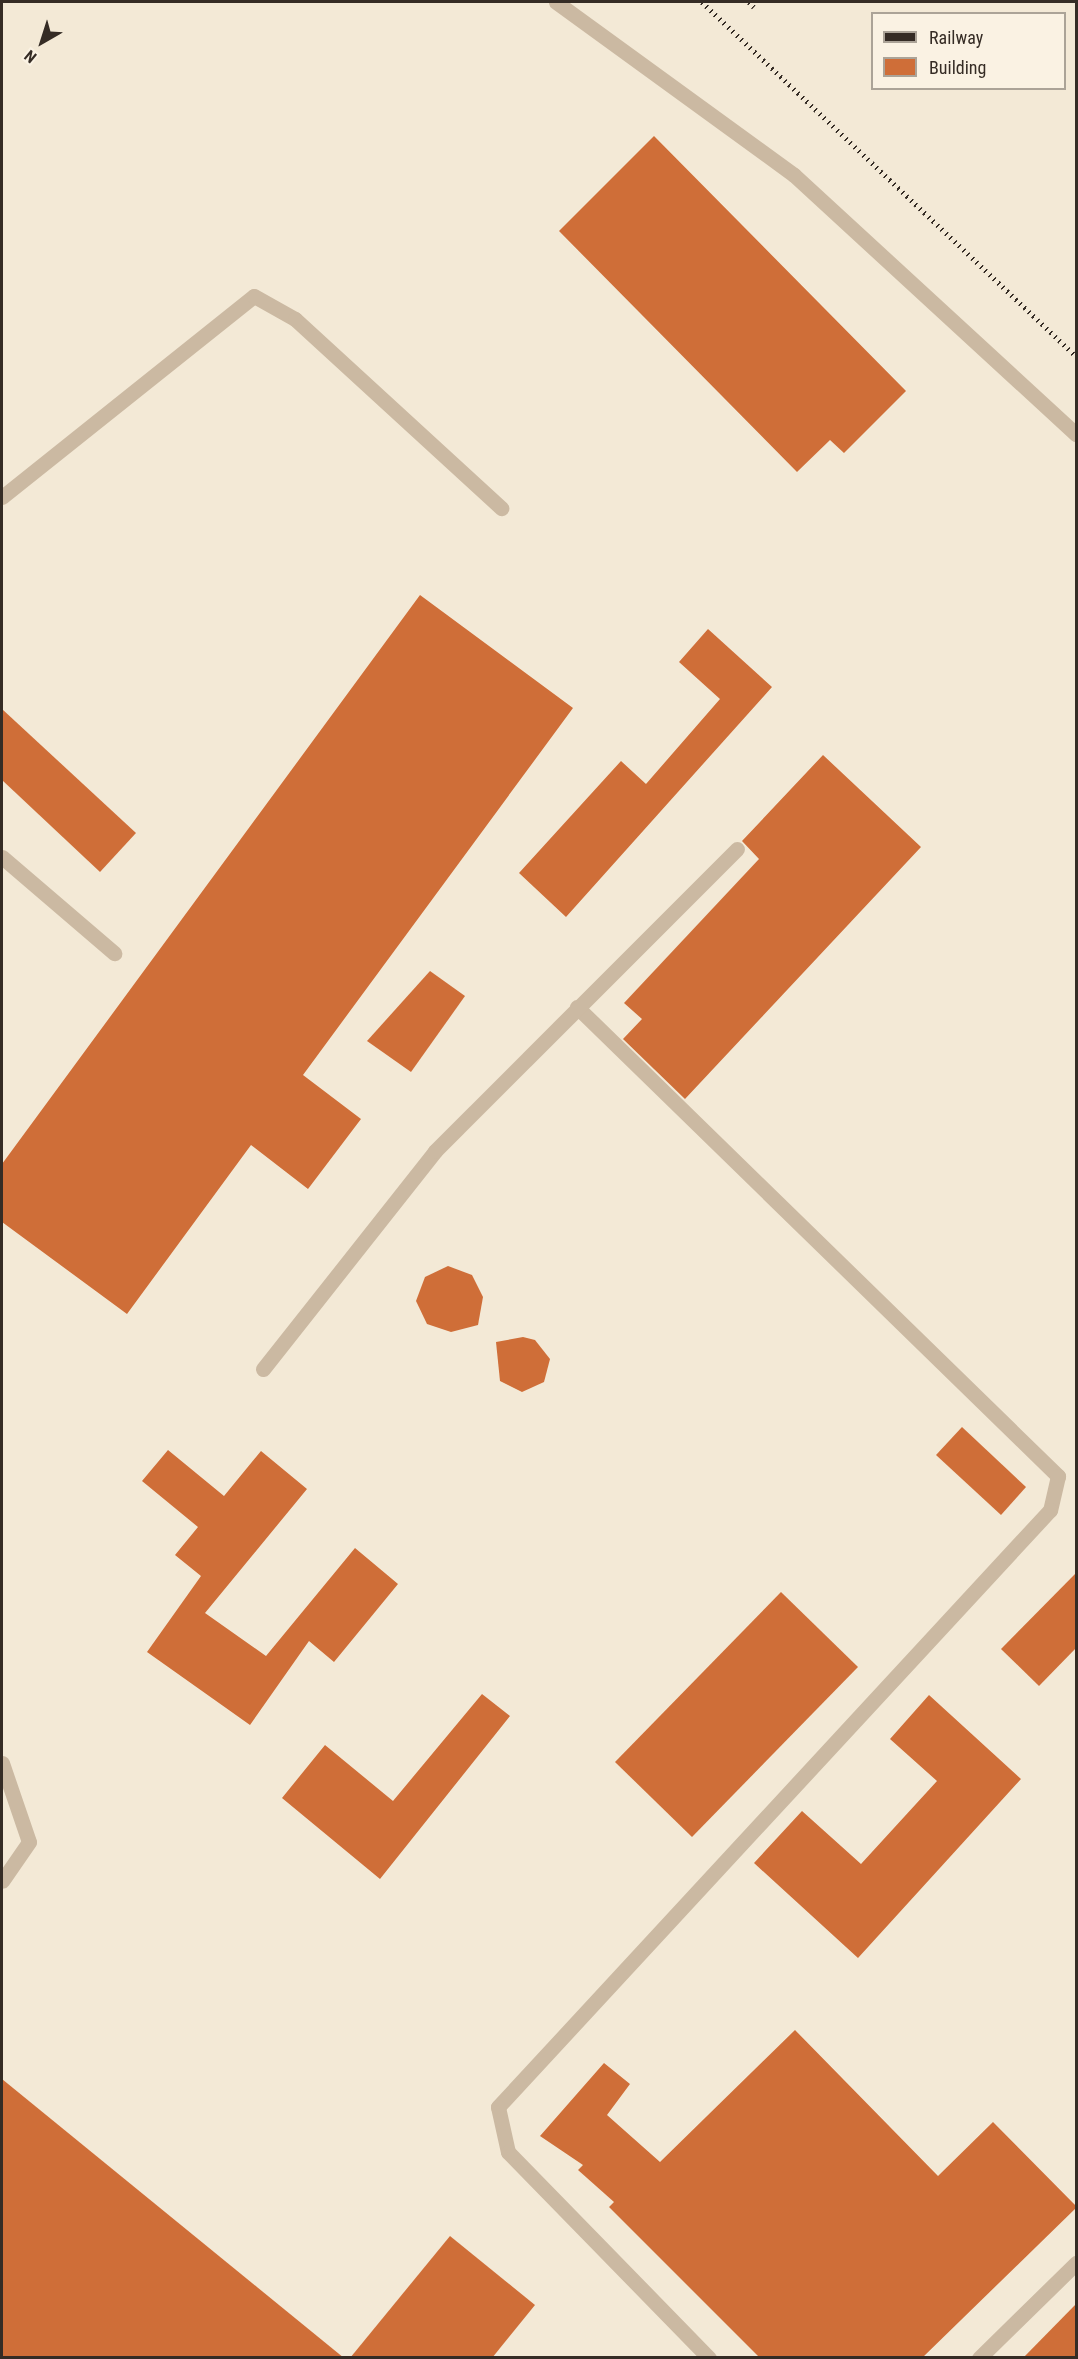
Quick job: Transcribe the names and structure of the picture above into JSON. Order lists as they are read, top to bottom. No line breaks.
{"legend":["Railway","Building"],"north":"bottom left"}
